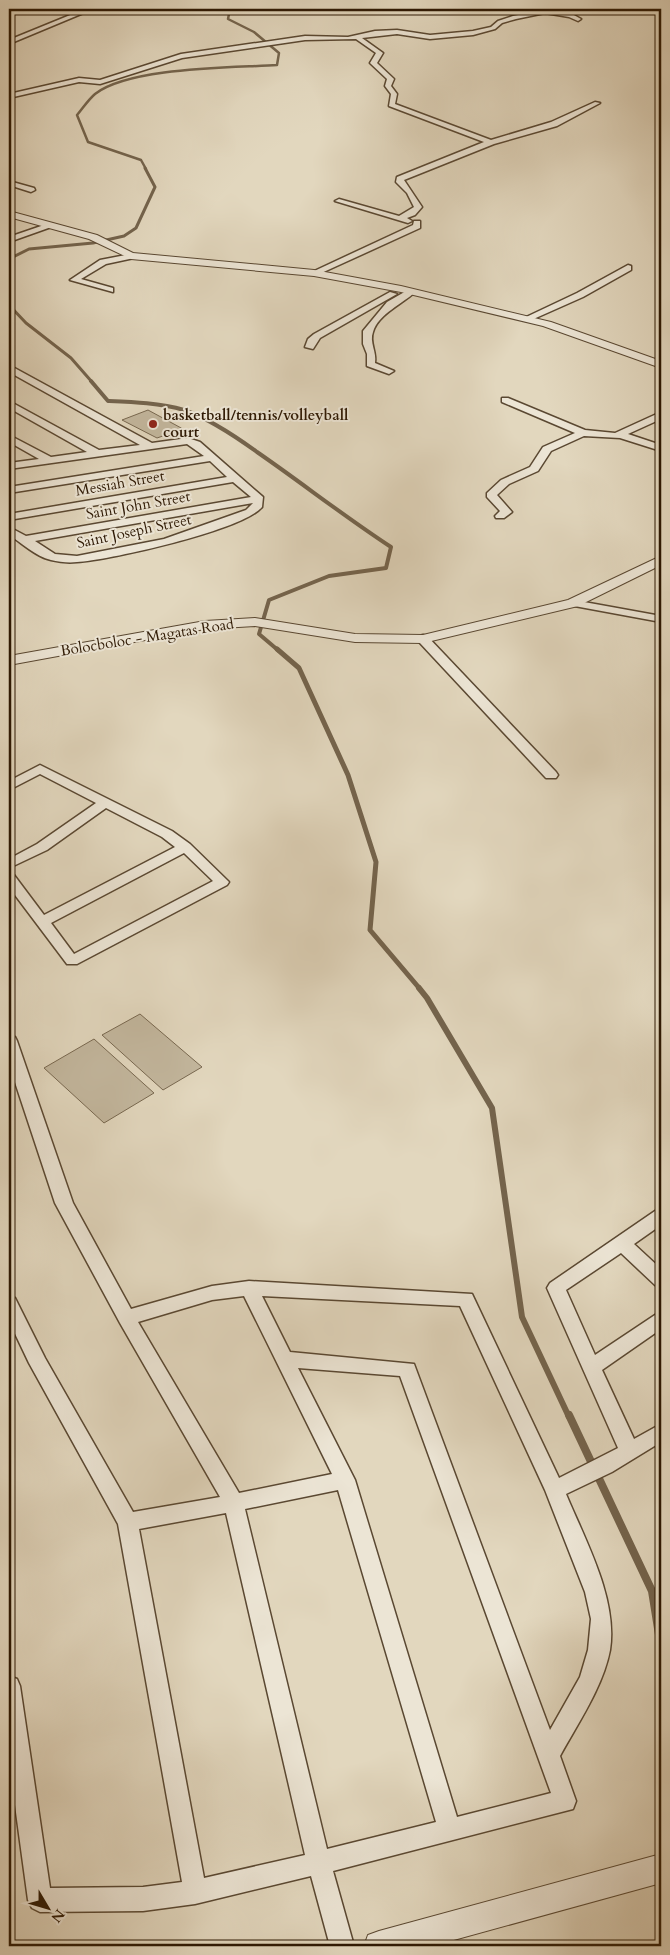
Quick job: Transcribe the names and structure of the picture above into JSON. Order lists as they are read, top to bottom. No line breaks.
{"streets":{"street":["Messiah Street","Saint John Street","Saint Joseph Street","Bolocboloc - Magatas Road"]},"crossings":[["Saint John Street","Saint Joseph Street"]],"places":["basketball/tennis/volleyball court"],"north":"bottom right"}
